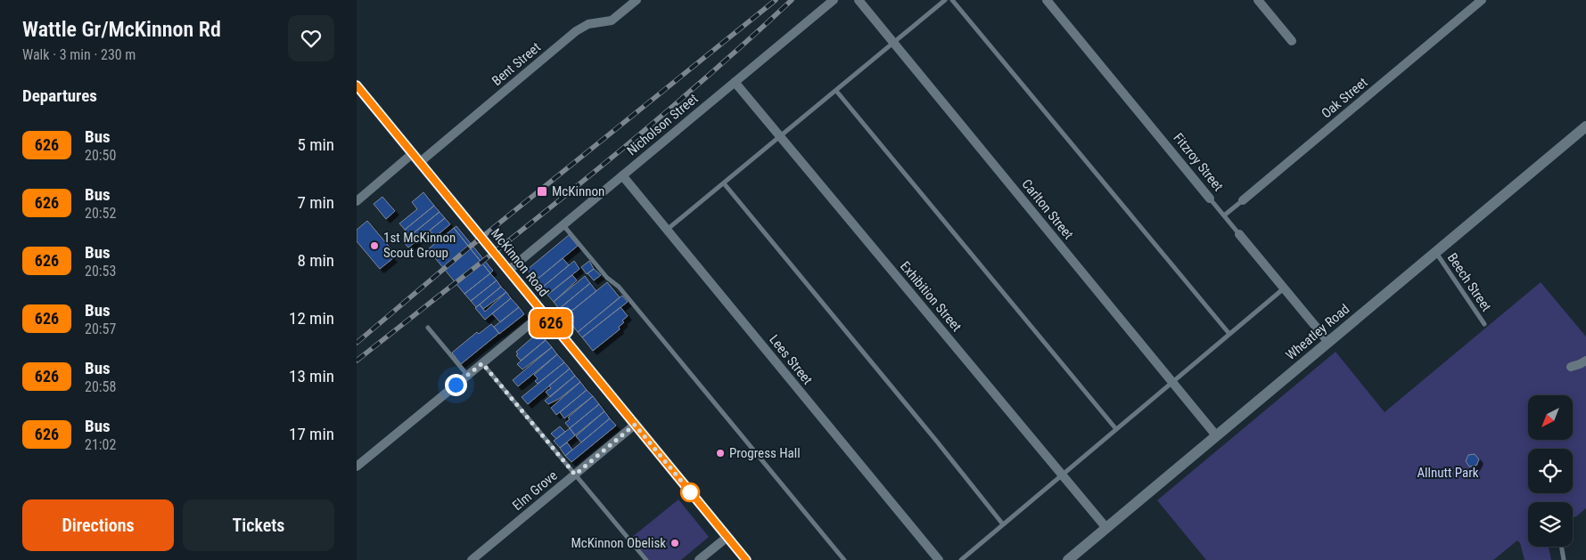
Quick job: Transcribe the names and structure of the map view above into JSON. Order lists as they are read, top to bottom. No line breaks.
{"streets":{"street":["Bent Street","Oak Street","Nicholson Street","Fitzroy Street","Carlton Street","McKinnon Road","Exhibition Street","Wheatley Road","Lees Street","Elm Grove"],"lane":["Beech Street"]},"crossings":[["Bent Street","McKinnon Road"],["Oak Street","Fitzroy Street"],["Nicholson Street","McKinnon Road"],["Nicholson Street","Exhibition Street"],["Nicholson Street","Lees Street"],["Fitzroy Street","Wheatley Road"],["Carlton Street","Wheatley Road"],["McKinnon Road","Elm Grove"],["Beech Street","Wheatley Road"],["Exhibition Street","Wheatley Road"]],"parks":["Allnutt Park"],"places":{"transit":["McKinnon"],"other":["1st McKinnon Scout Group","Progress Hall","McKinnon Obelisk"]},"lines":["bus line 626"],"north":"bottom left","page":{"heading":[["Wattle Gr/McKinnon Rd","Walk · 3 min · 230 m"],"Departures"],"on_map":"626","list":[{"mark":"626","name":"Bus","note":"20:50","value":"5 min"},{"mark":"626","name":"Bus","note":"20:52","value":"7 min"},{"mark":"626","name":"Bus","note":"20:53","value":"8 min"},{"mark":"626","name":"Bus","note":"20:57","value":"12 min"},{"mark":"626","name":"Bus","note":"20:58","value":"13 min"},{"mark":"626","name":"Bus","note":"21:02","value":"17 min"}],"buttons":["Directions","Tickets"]}}
